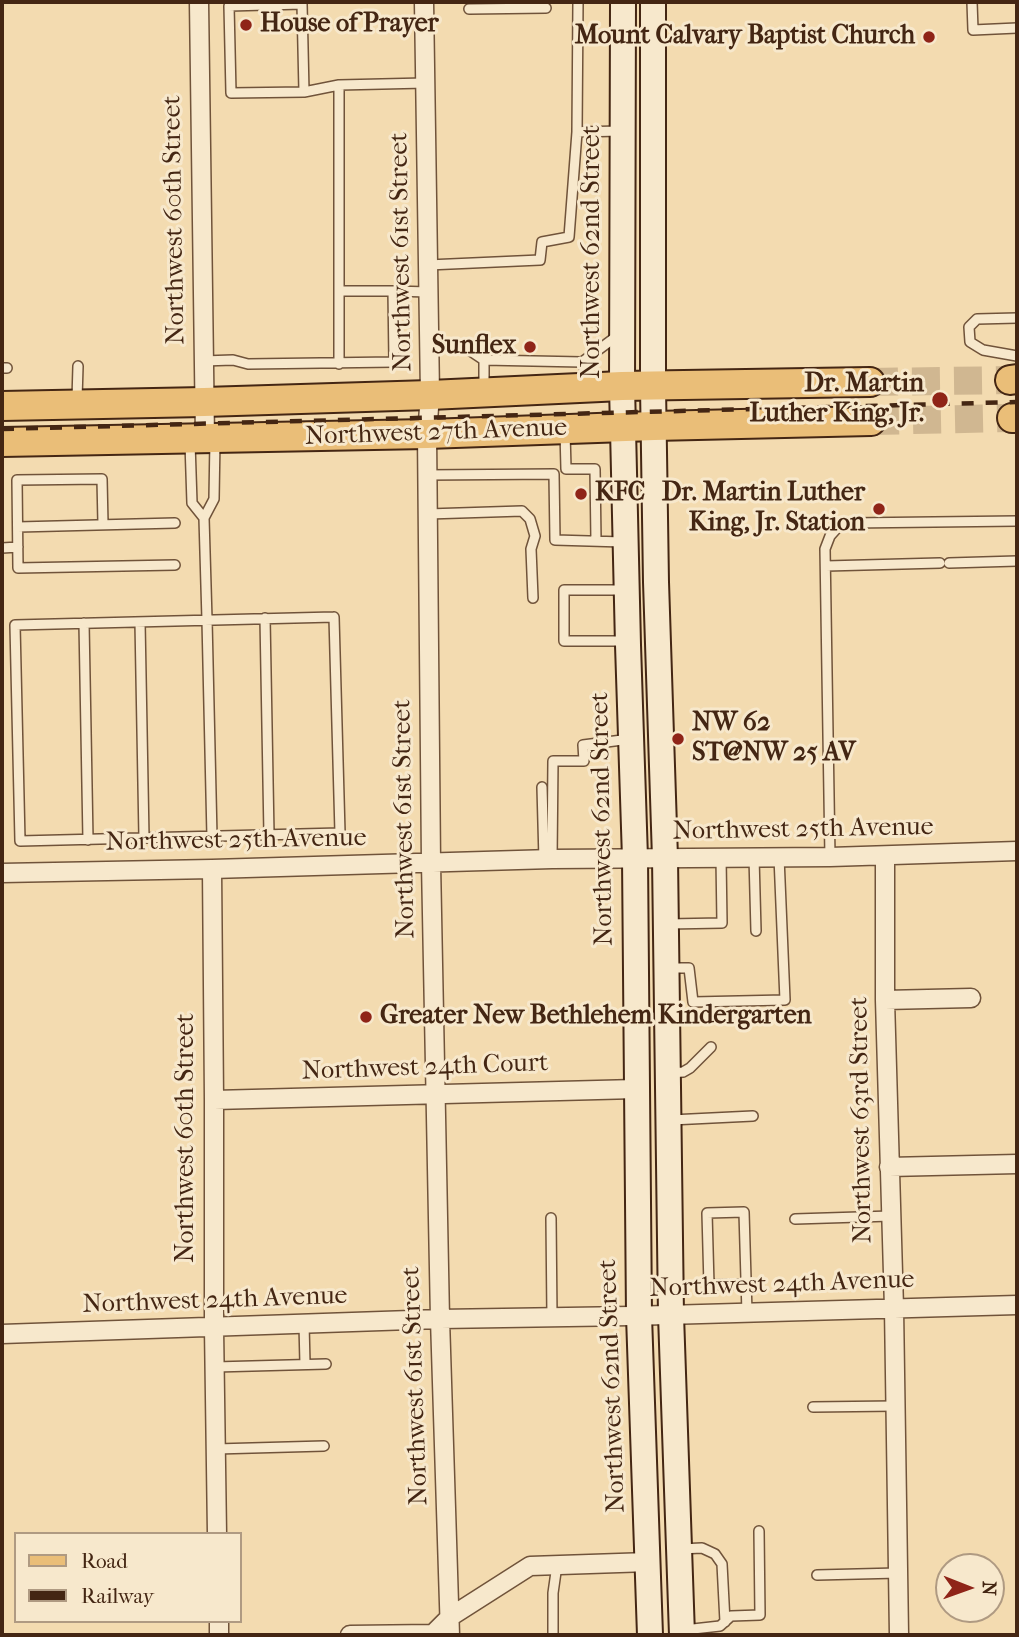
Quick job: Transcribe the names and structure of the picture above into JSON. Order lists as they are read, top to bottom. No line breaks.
{"streets":{"main road":["Northwest 62nd Street","Northwest 27th Avenue"],"street":["Northwest 60th Street","Northwest 61st Street","Northwest 25th Avenue","Northwest 24th Court","Northwest 63rd Street","Northwest 24th Avenue"]},"crossings":[["Northwest 60th Street","Northwest 27th Avenue"],["Northwest 60th Street","Northwest 25th Avenue"],["Northwest 60th Street","Northwest 24th Court"],["Northwest 60th Street","Northwest 24th Avenue"],["Northwest 61st Street","Northwest 27th Avenue"],["Northwest 61st Street","Northwest 25th Avenue"],["Northwest 61st Street","Northwest 24th Court"],["Northwest 61st Street","Northwest 24th Avenue"],["Northwest 62nd Street","Northwest 27th Avenue"],["Northwest 62nd Street","Northwest 25th Avenue"],["Northwest 62nd Street","Northwest 24th Court"],["Northwest 62nd Street","Northwest 24th Avenue"],["Northwest 25th Avenue","Northwest 63rd Street"],["Northwest 63rd Street","Northwest 24th Avenue"]],"places":["House of Prayer","Mount Calvary Baptist Church","Sunflex","Dr. Martin Luther King, Jr.","KFC","Dr. Martin Luther King, Jr. Station","NW 62 ST@NW 25 AV","Greater New Bethlehem Kindergarten"],"legend":["Road","Railway"],"north":"right"}
